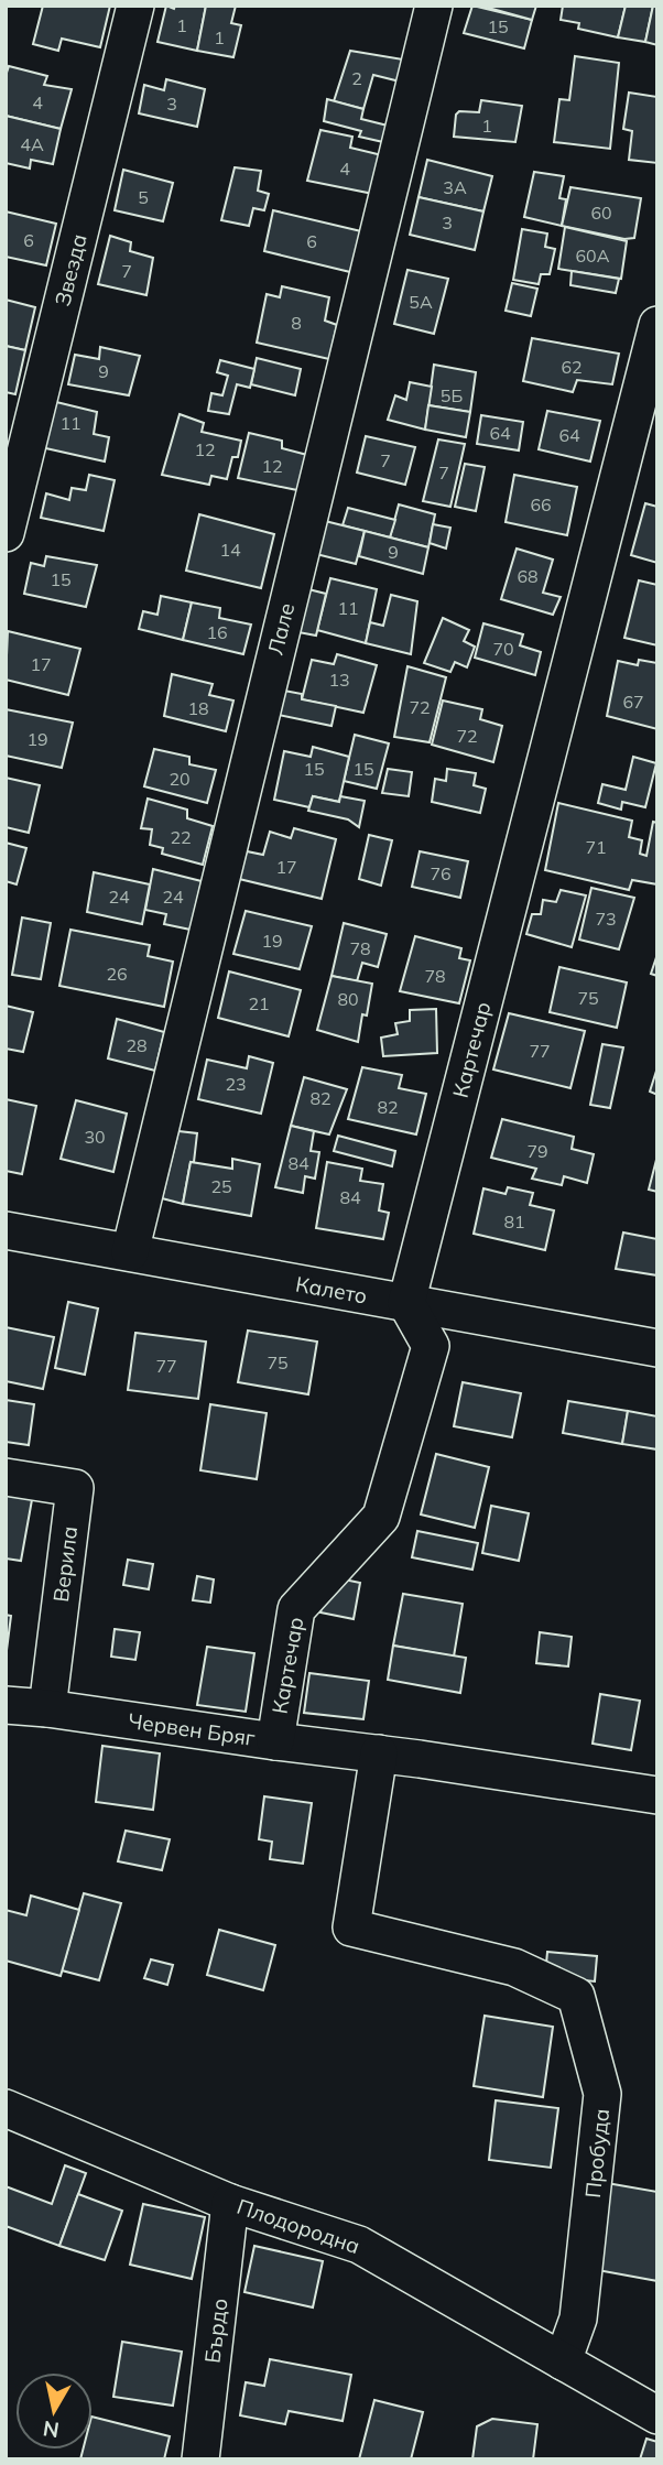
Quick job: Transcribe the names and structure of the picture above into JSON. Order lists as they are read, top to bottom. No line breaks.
{"streets":{"street":["Звезда","Лале","Картечар","Калето","Верила","Червен Бряг","Пробуда","Плодородна","Бърдо"]},"crossings":[["Лале","Калето"],["Картечар","Калето"],["Картечар","Червен Бряг"],["Верила","Червен Бряг"],["Червен Бряг","Пробуда"],["Пробуда","Плодородна"],["Плодородна","Бърдо"]],"house_numbers":["1","15","1","2","4","3","1","4А","4","3А","5","60","3","6","6","60А","7","5А","8","62","9","5Б","11","64","64","12","7","12","7","66","14","9","68","15","11","16","70","17","13","67","72","18","72","19","15","15","20","22","71","17","76","24","24","73","19","78","26","78","75","80","21","28","77","23","82","82","30","79","84","25","84","81","75","77"],"north":"bottom"}
